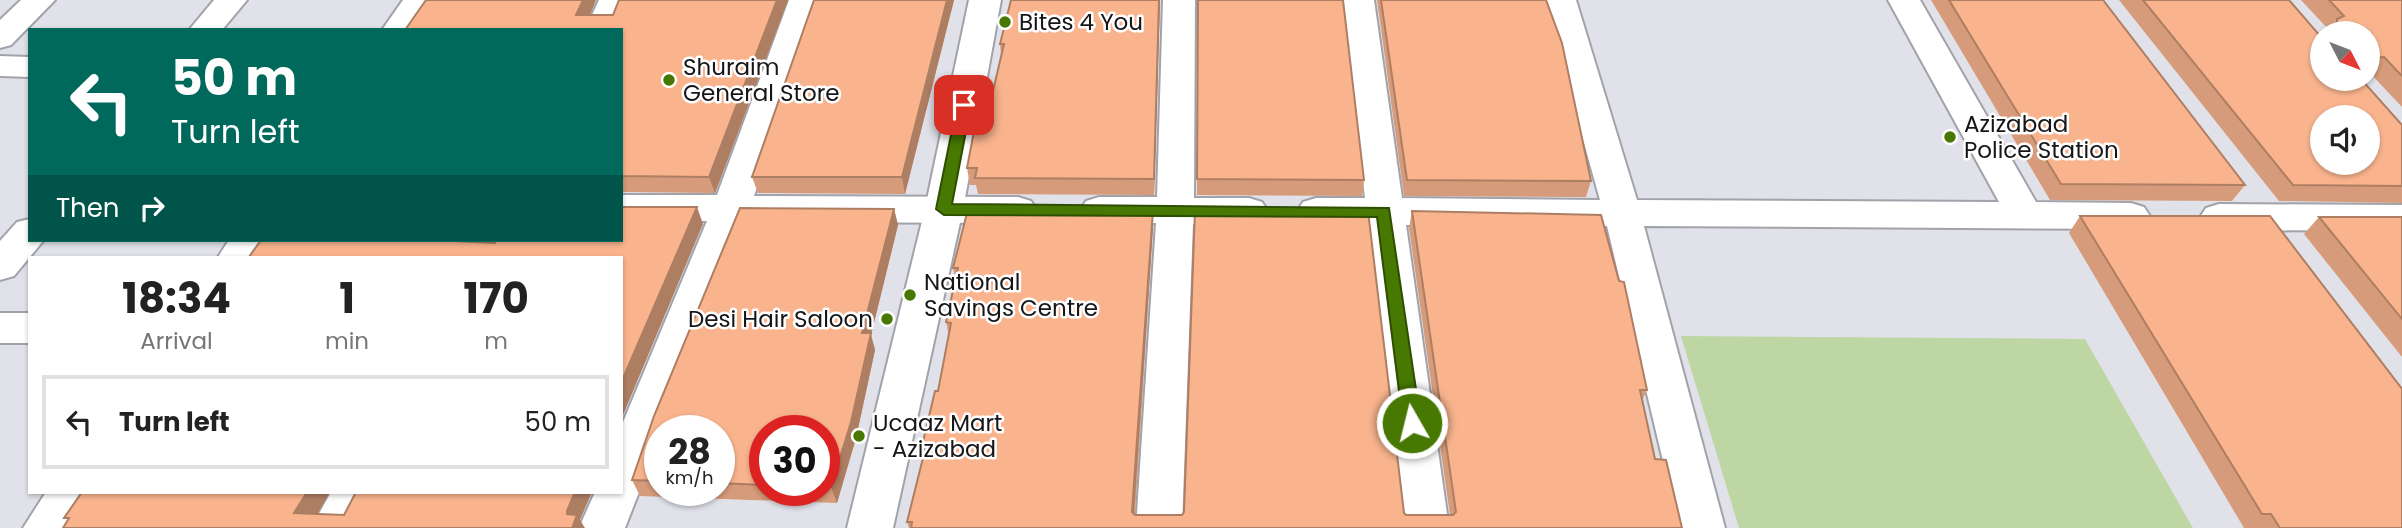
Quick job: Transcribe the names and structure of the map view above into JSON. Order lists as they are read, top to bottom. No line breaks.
{"places":["Bites 4 You","Shuraim General Store","Azizabad Police Station","National Savings Centre","Desi Hair Saloon","Ucaaz Mart - Azizabad"],"north":"bottom right","page":{"turn":["50 m","Turn left"],"then":"Then","eta":["18:34","Arrival","1","min","170","m"],"list":[{"name":"Turn left","value":"50 m"}],"speed":"28 km/h","limit":"30"}}
